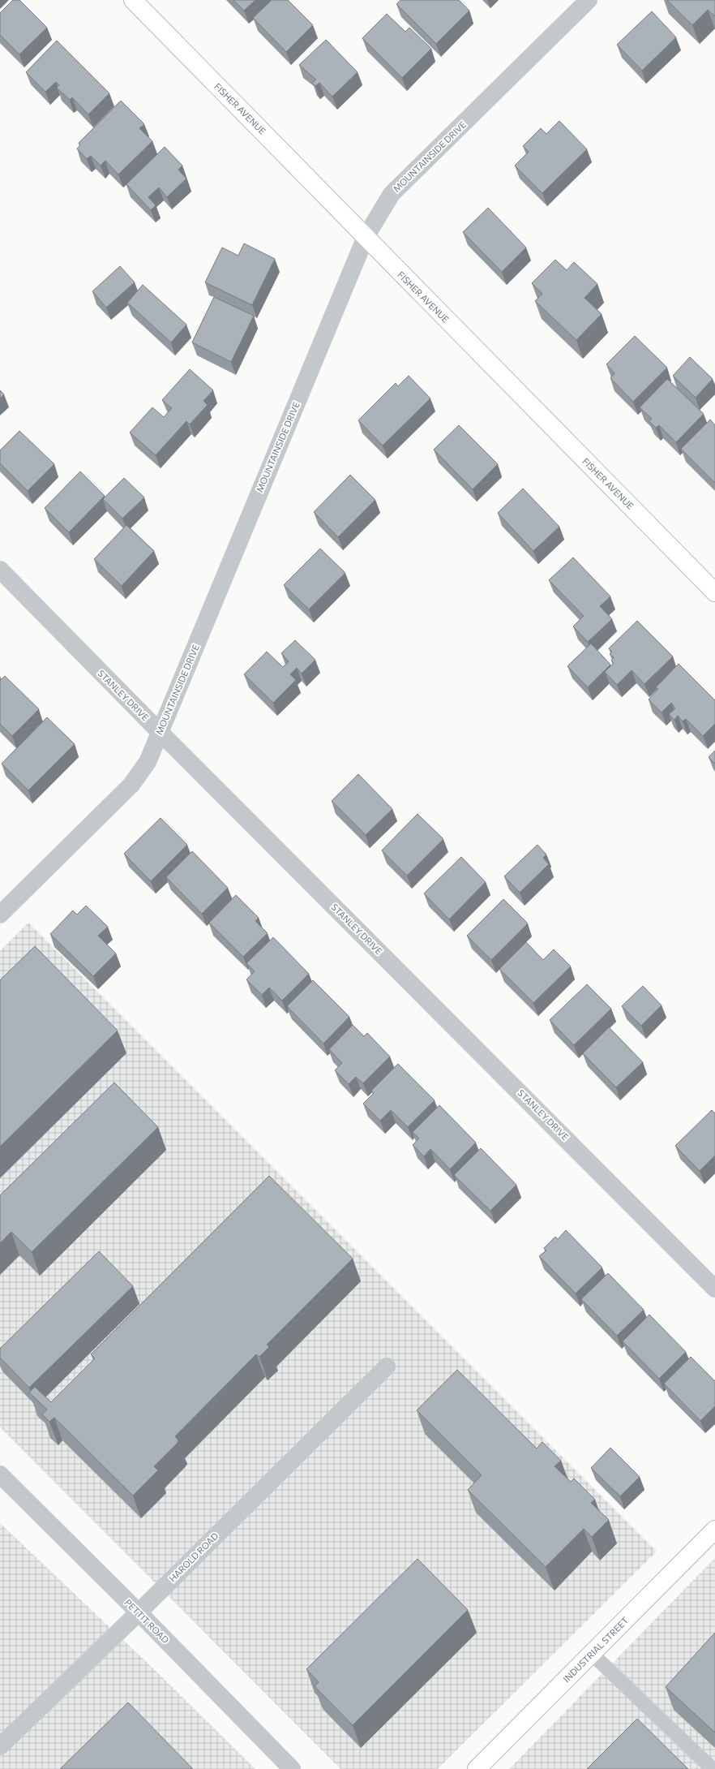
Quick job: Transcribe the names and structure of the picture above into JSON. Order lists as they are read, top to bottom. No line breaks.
{"streets":{"street":["FISHER AVENUE","MOUNTAINSIDE DRIVE","STANLEY DRIVE","HAROLD ROAD","PETTIT ROAD","INDUSTRIAL STREET"]},"crossings":[["FISHER AVENUE","MOUNTAINSIDE DRIVE"],["MOUNTAINSIDE DRIVE","STANLEY DRIVE"],["HAROLD ROAD","PETTIT ROAD"]]}
